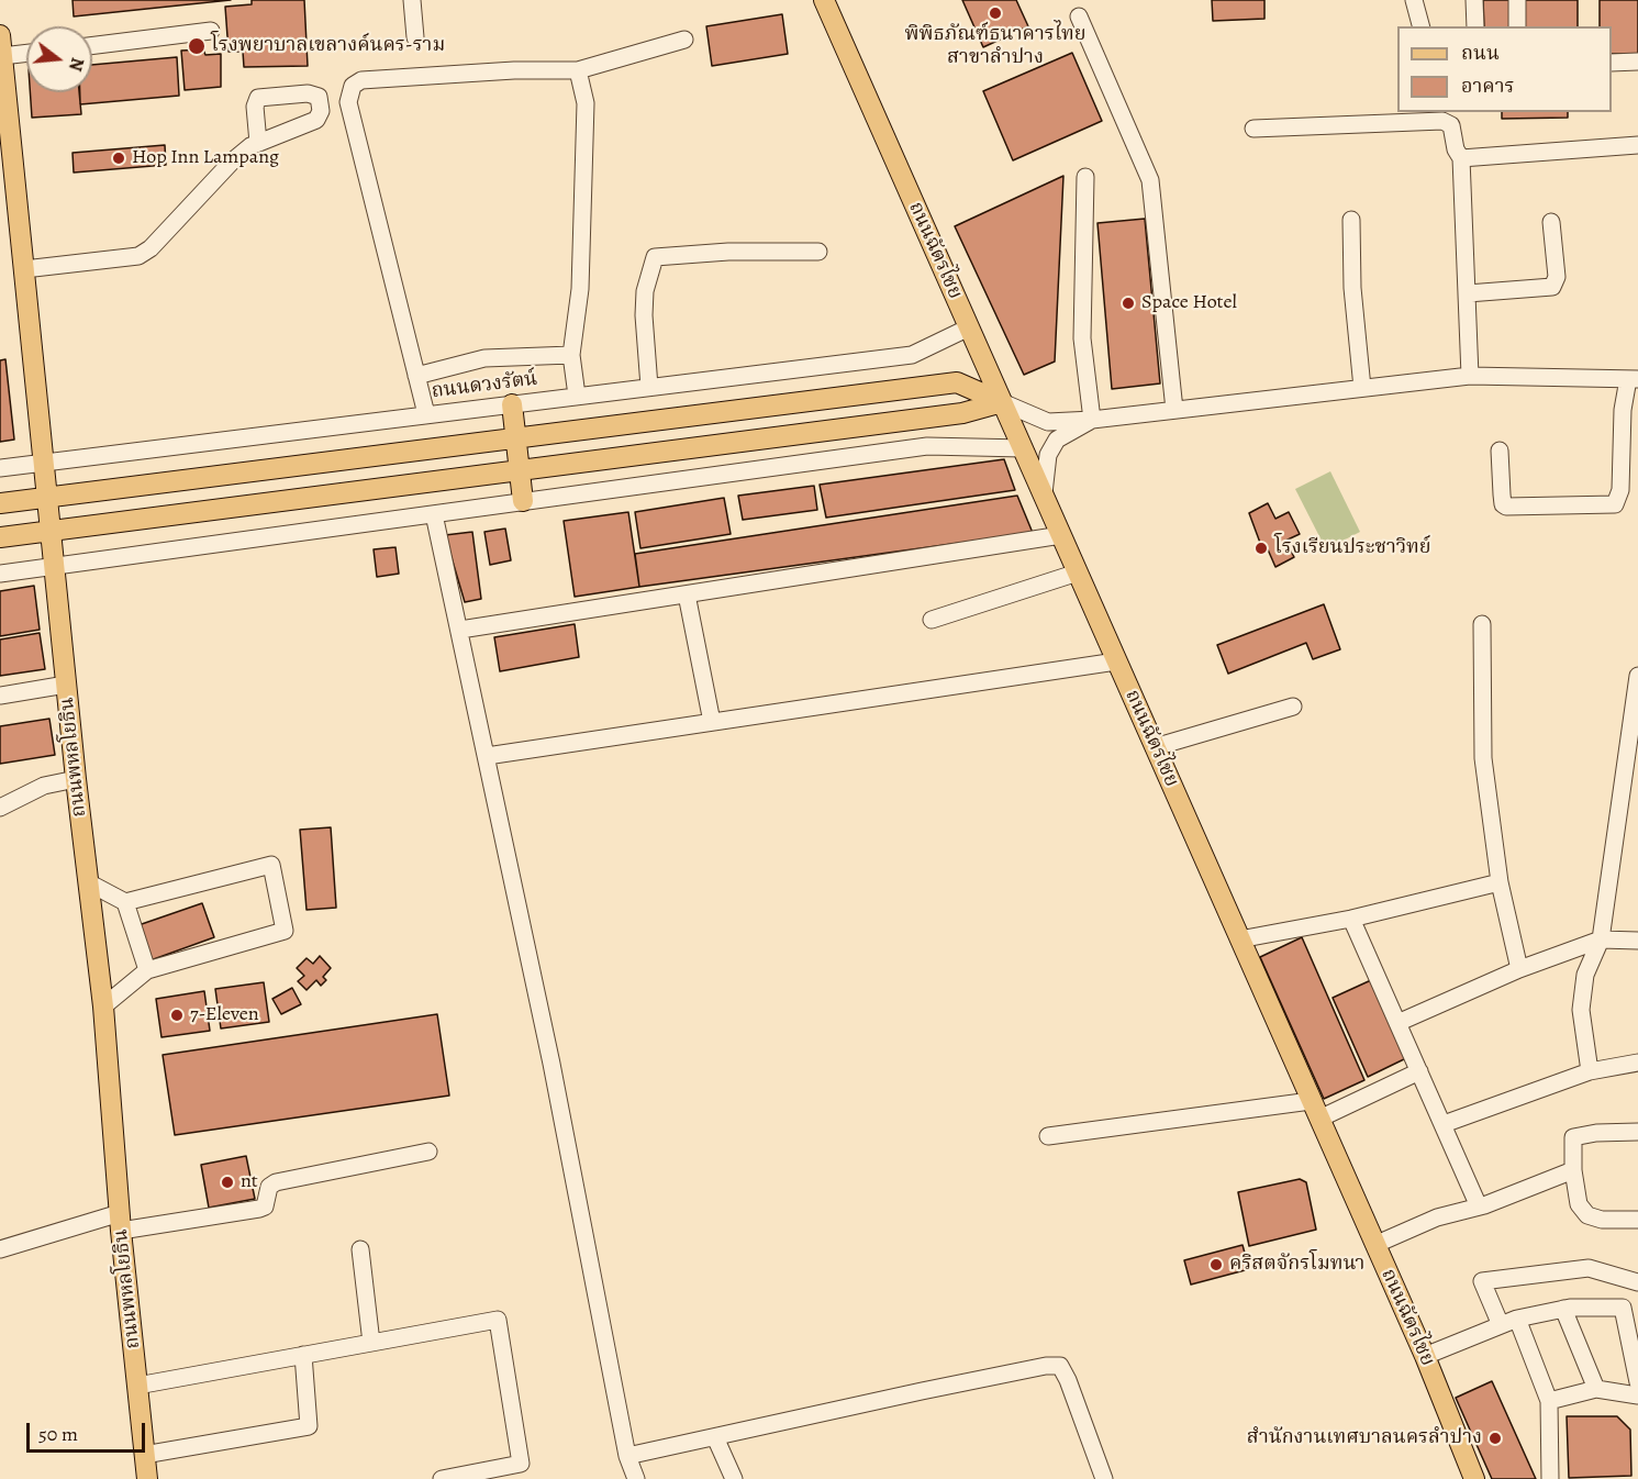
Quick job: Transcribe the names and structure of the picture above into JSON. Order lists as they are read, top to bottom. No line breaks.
{"streets":{"main road":["ถนนฉัตรไชย","ถนนพหลโยธิน"],"street":["ถนนดวงรัตน์"]},"crossings":[["ถนนฉัตรไชย","ถนนดวงรัตน์"],["ถนนดวงรัตน์","ถนนพหลโยธิน"]],"places":["พิพิธภัณฑ์ธนาคารไทย สาขาลำปาง","โรงพยาบาลเขลางค์นคร-ราม","Hop Inn Lampang","Space Hotel","โรงเรียนประชาวิทย์","7-Eleven","nt","คริสตจักรโมทนา","สำนักงานเทศบาลนครลำปาง"],"legend":["ถนน","อาคาร"],"scale_bar":"50 m","north":"right"}
